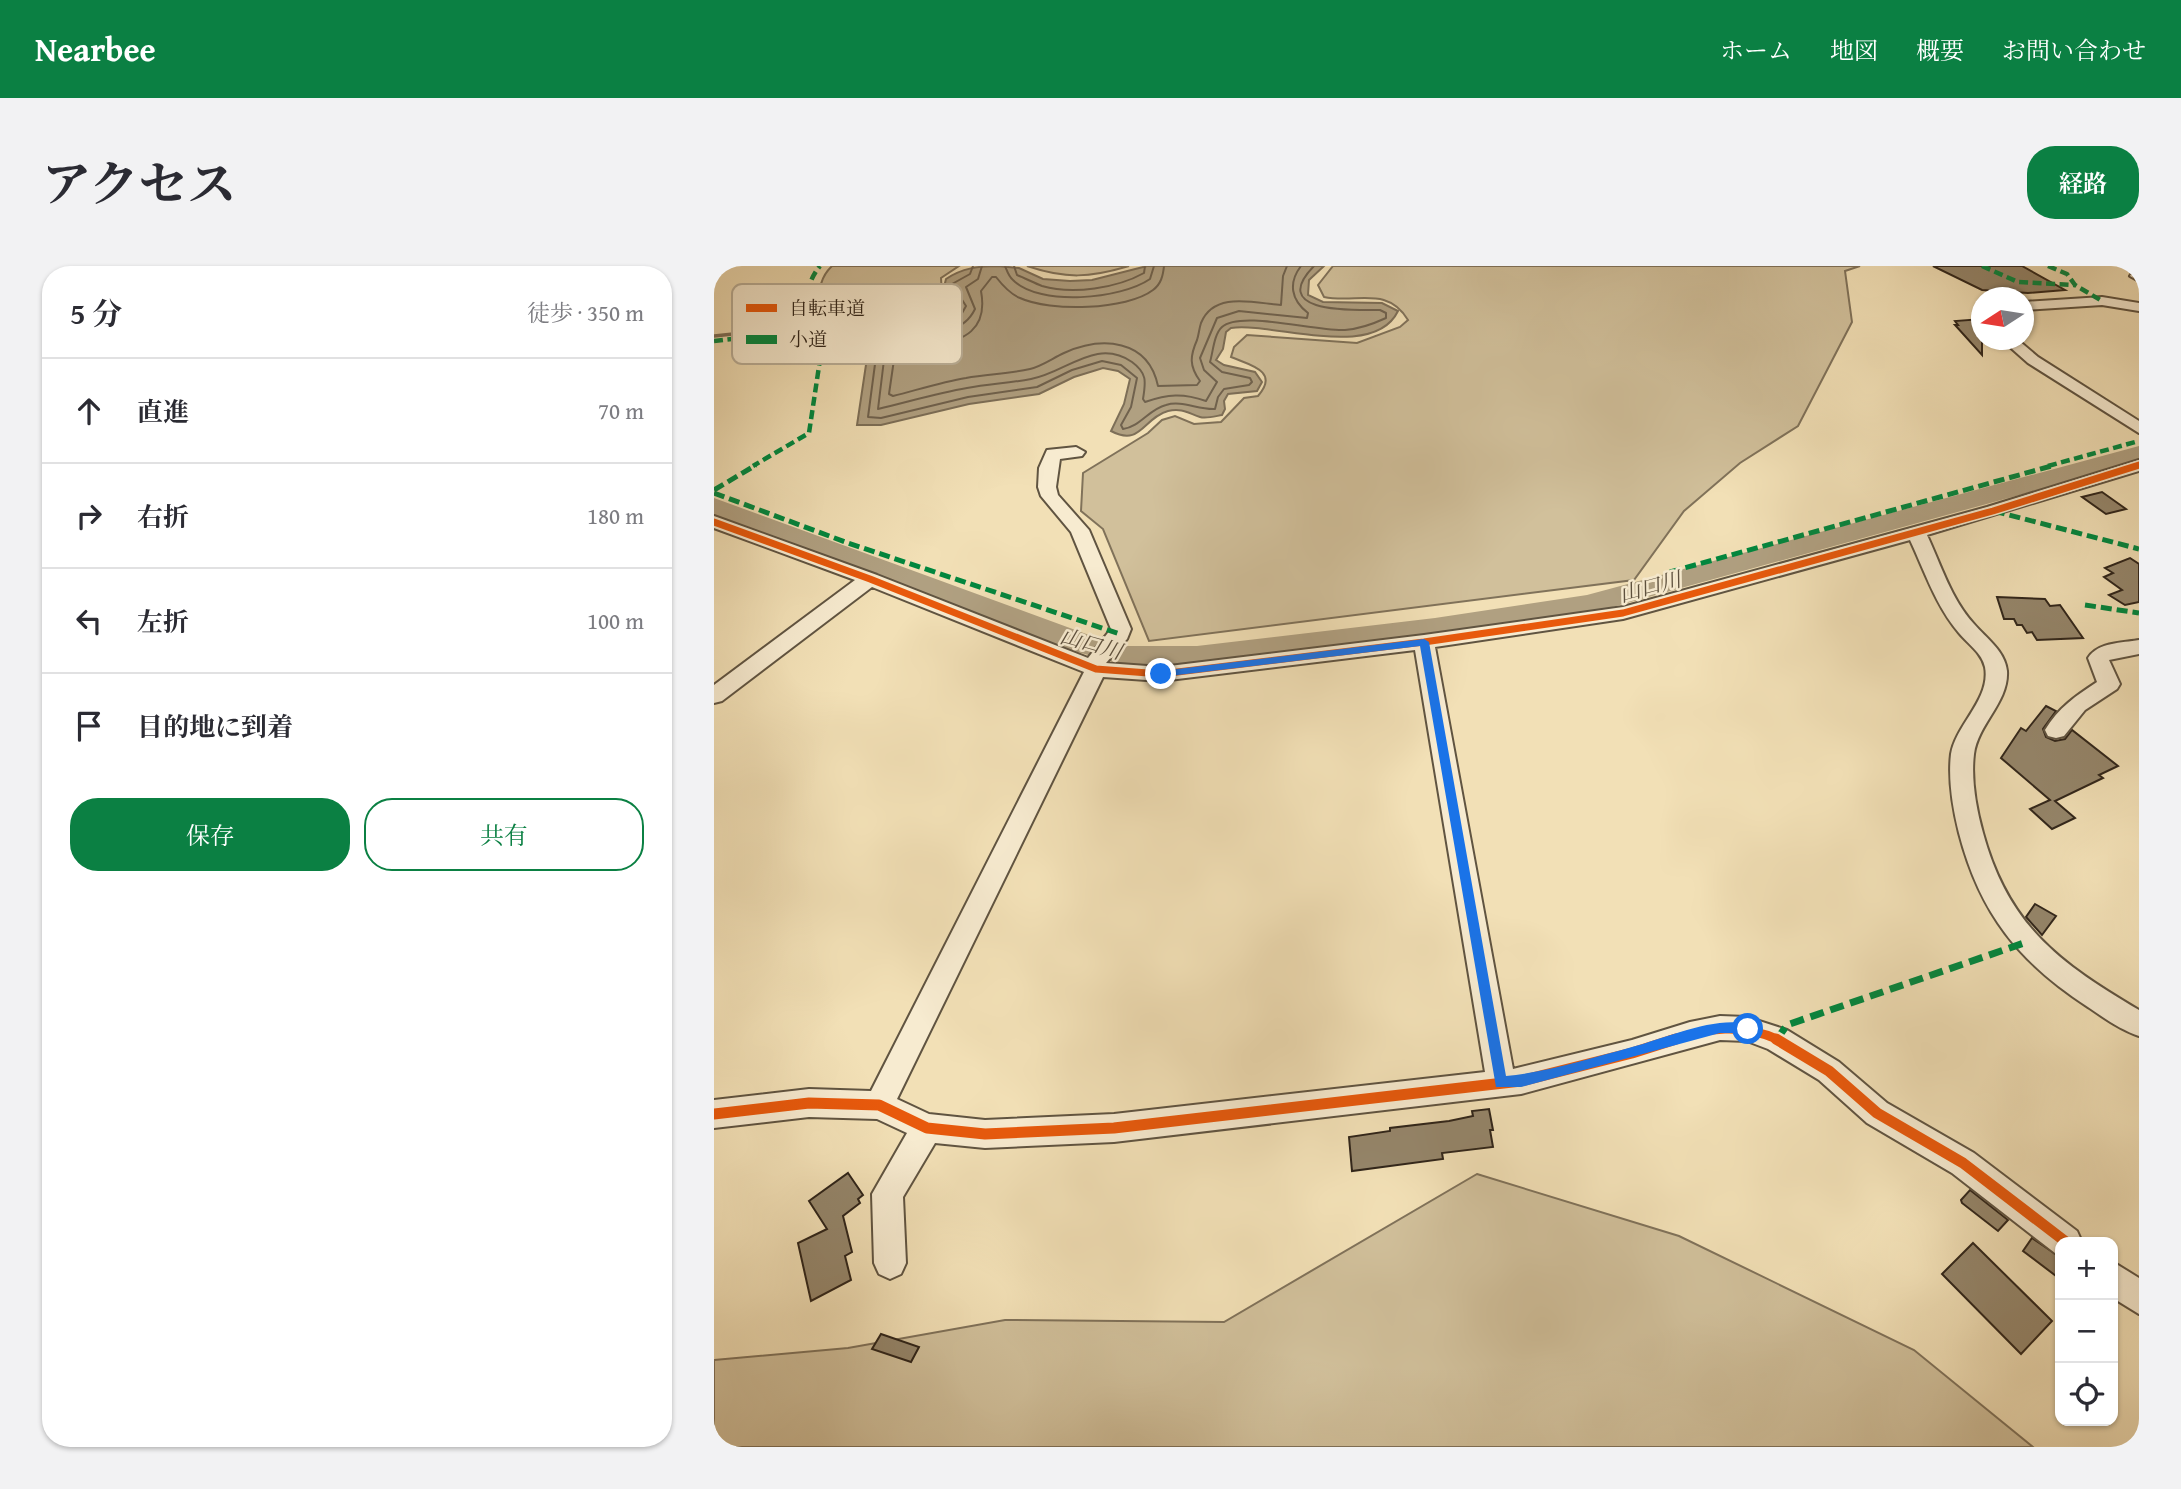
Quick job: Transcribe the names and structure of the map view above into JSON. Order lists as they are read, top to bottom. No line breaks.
{"water":["山口川"],"legend":["自転車道","小道"],"north":"left","page":{"header":"Nearbee","nav":["ホーム","地図","概要","お問い合わせ"],"title":"アクセス","buttons":["経路",["保存","共有"]],"heading":["5 分","徒歩 · 350 m"],"list":[["直進","70 m"],["右折","180 m"],["左折","100 m"],"目的地に到着"],"map_buttons":["+","−"]}}
